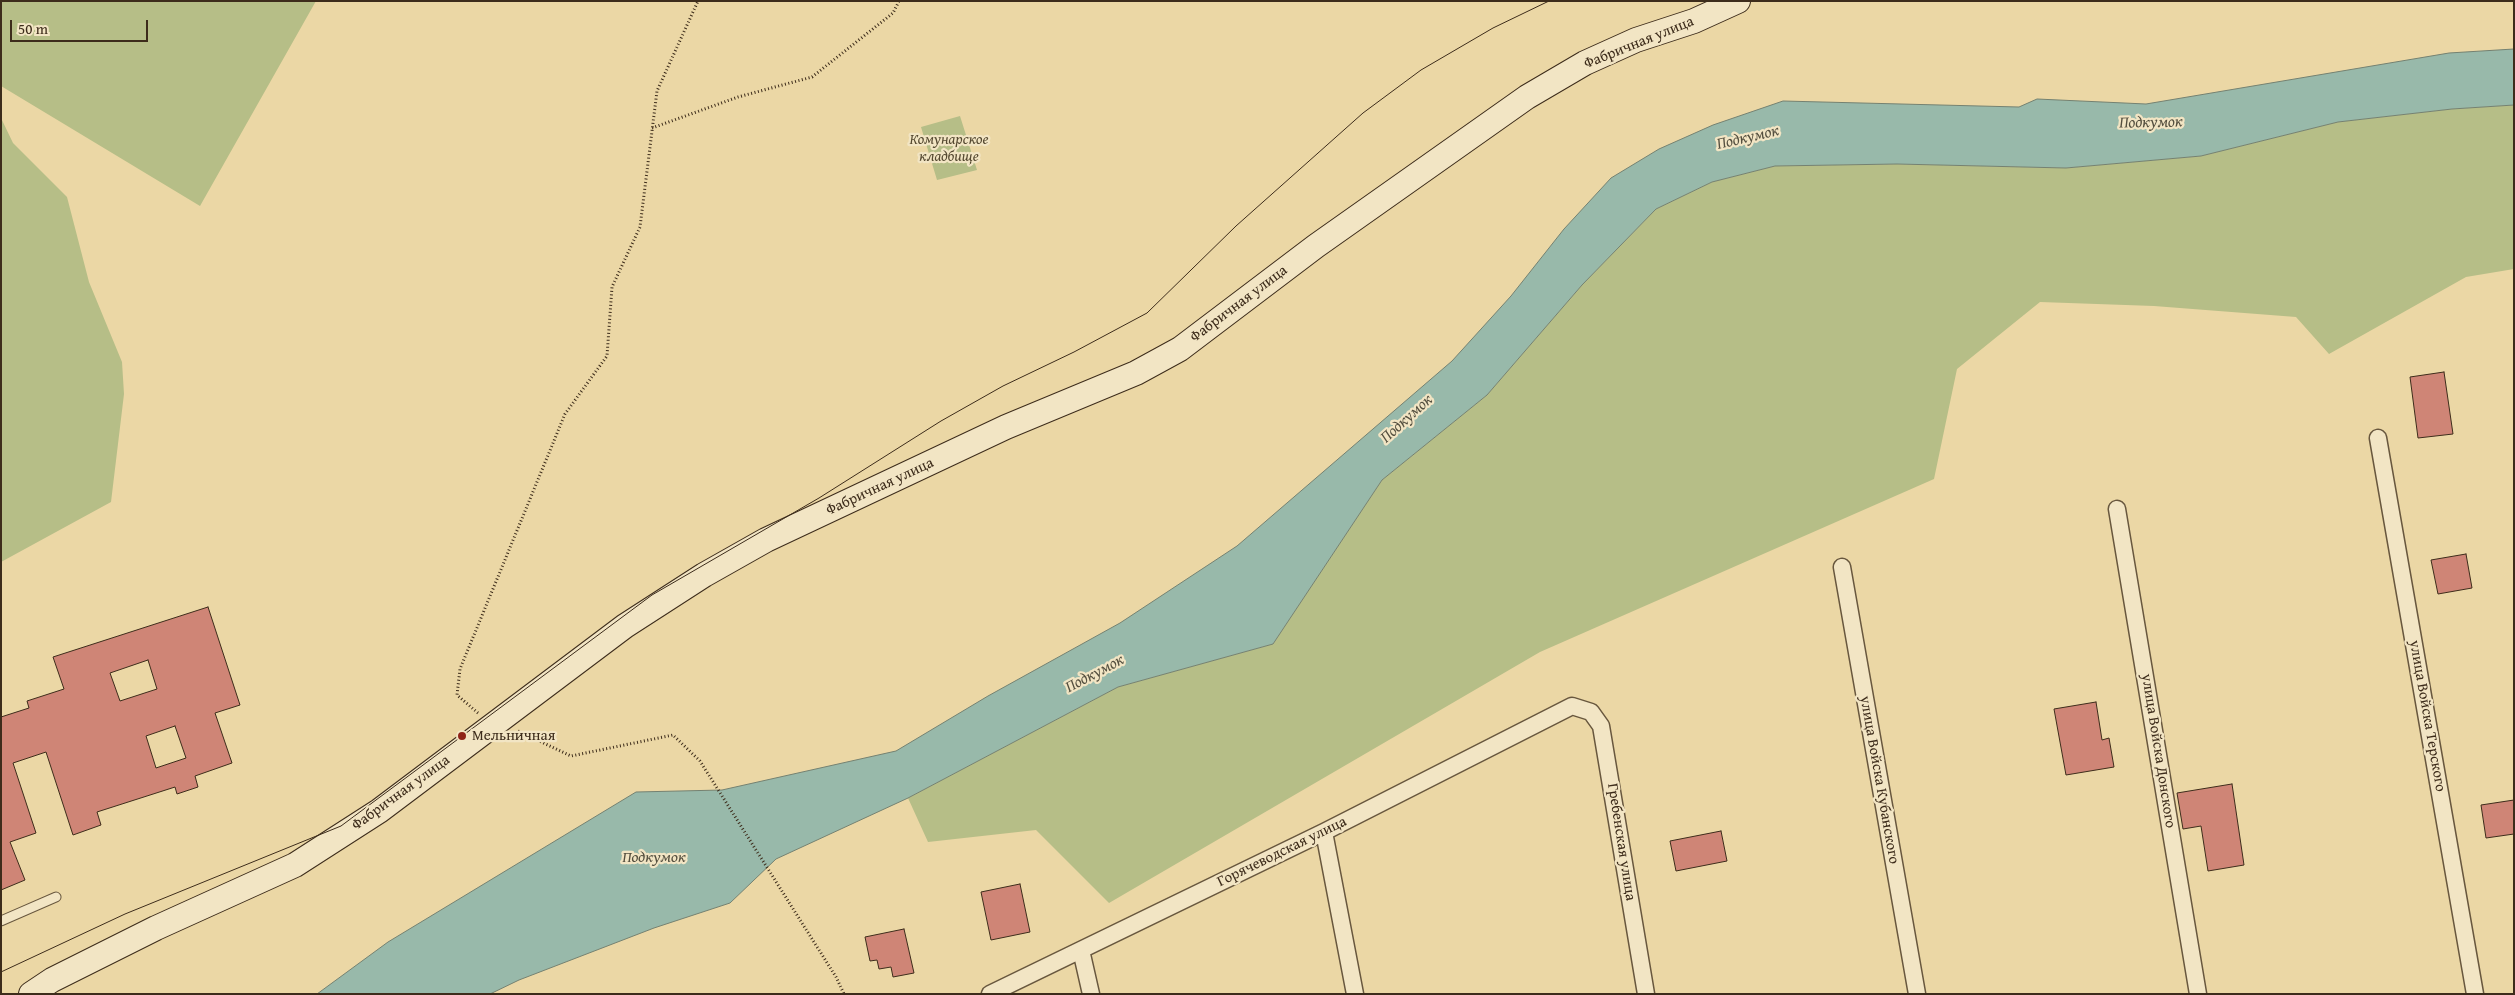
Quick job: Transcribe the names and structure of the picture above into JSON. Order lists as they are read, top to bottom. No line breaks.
{"streets":{"main road":["Фабричная улица"],"street":["улица Войска Терского","улица Войска Донского","улица Войска Кубанского","Гребенская улица","Горячеводская улица"]},"crossings":[["Гребенская улица","Горячеводская улица"]],"water":["Подкумок"],"parks":["Комунарское кладбище"],"places":["Мельничная"],"scale_bar":"50 m"}
